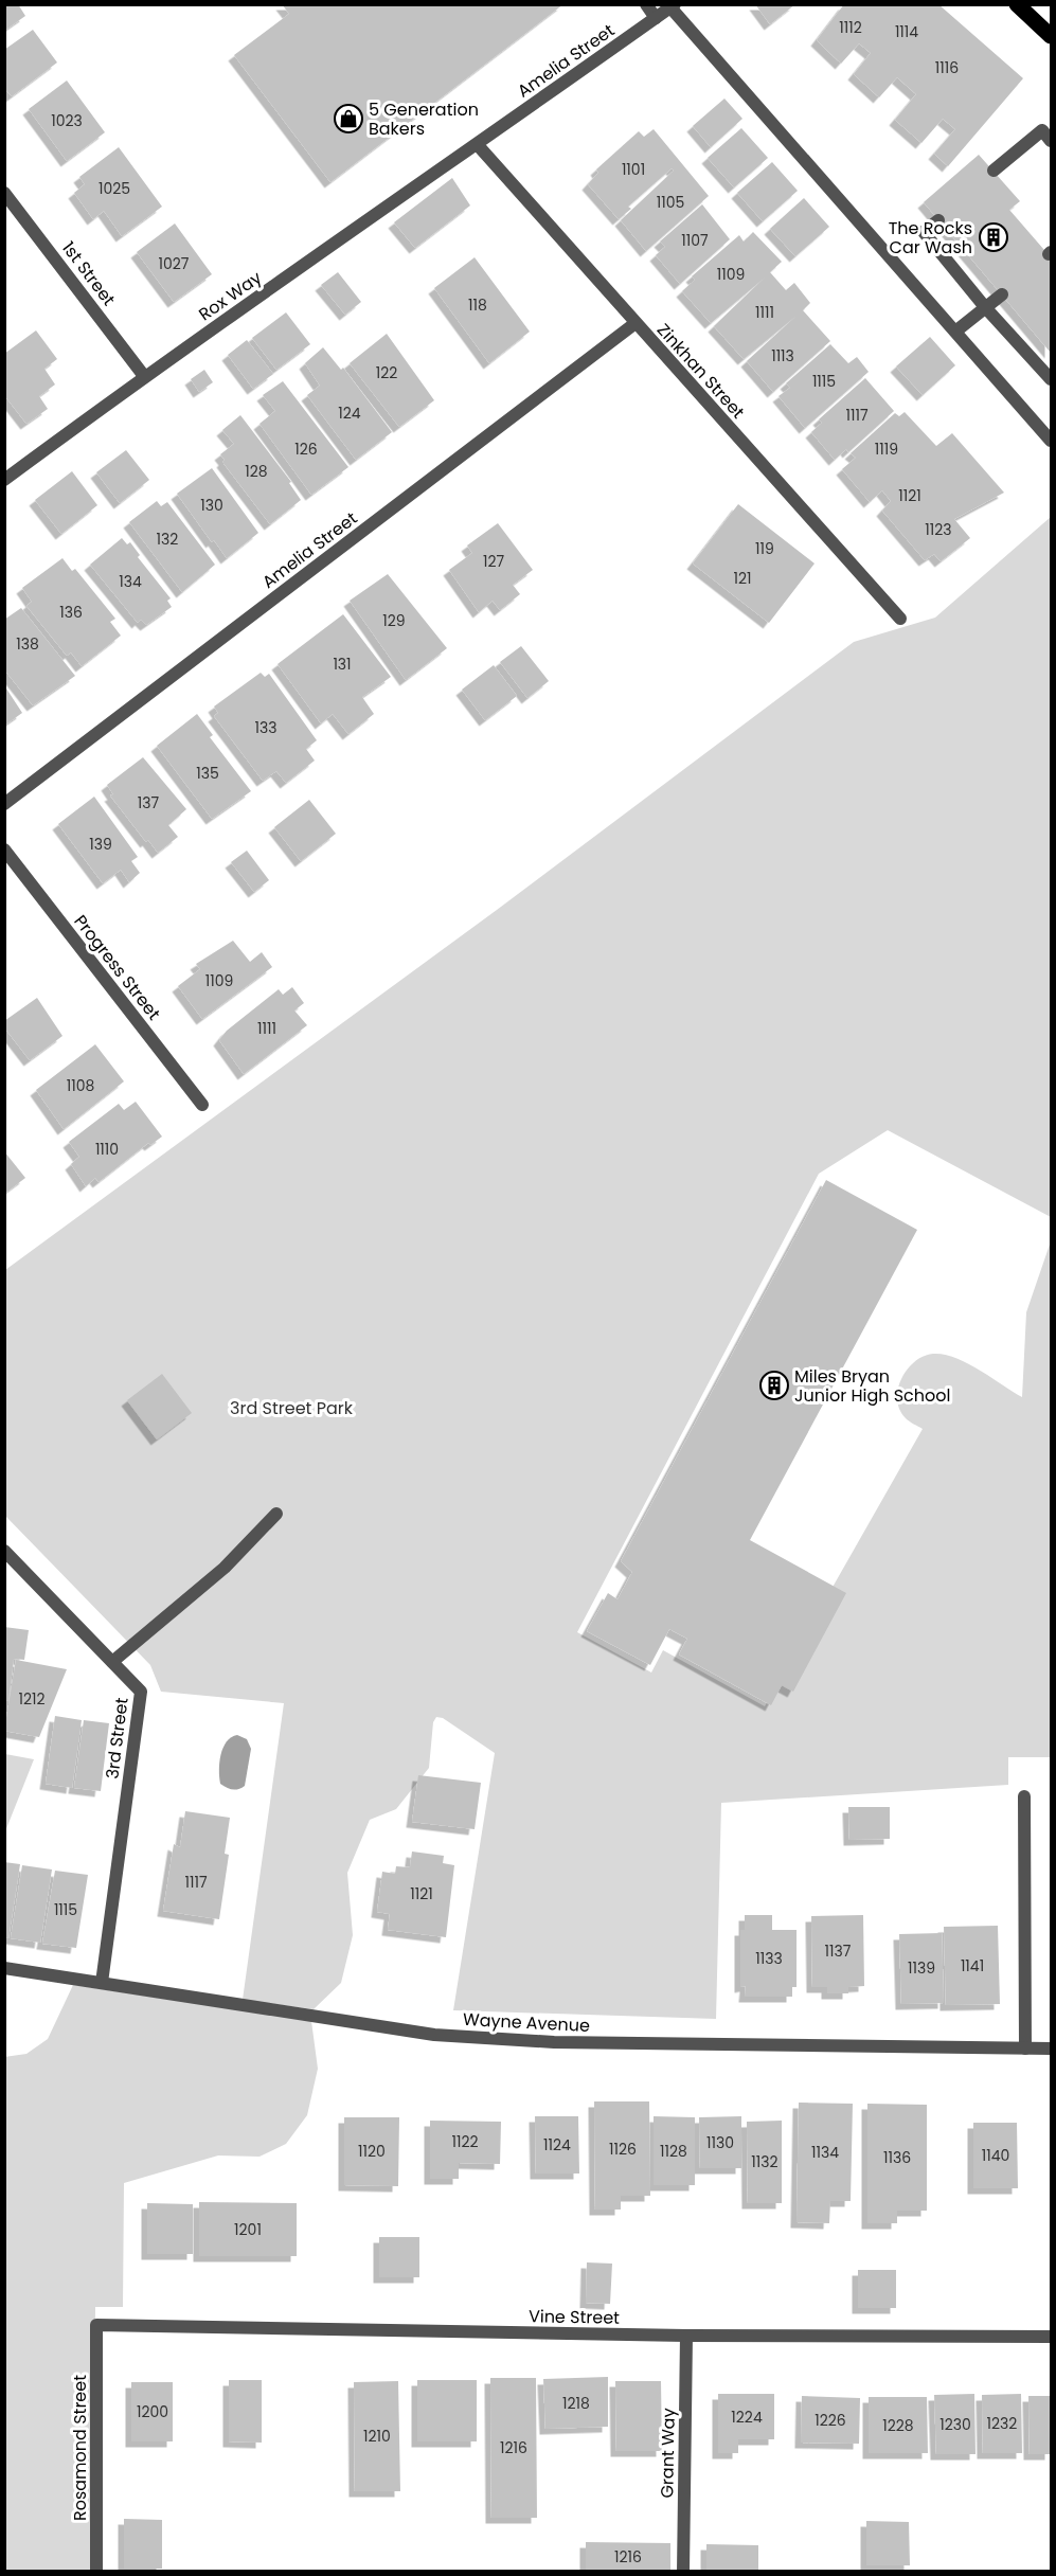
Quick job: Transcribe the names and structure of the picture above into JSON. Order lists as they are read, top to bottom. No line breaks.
{"streets":{"street":["Amelia Street","1st Street","Rox Way","Zinkhan Street","Progress Street","3rd Street","Wayne Avenue","Vine Street","Rosamond Street","Grant Way"]},"crossings":[["Amelia Street","Rox Way"],["Amelia Street","Zinkhan Street"],["1st Street","Rox Way"],["Rox Way","Zinkhan Street"],["3rd Street","Wayne Avenue"],["Vine Street","Rosamond Street"],["Vine Street","Grant Way"]],"parks":["3rd Street Park"],"places":{"shop":["5 Generation Bakers"],"building":["The Rocks Car Wash","Miles Bryan Junior High School"]},"house_numbers":["1112","1114","1116","1023","1101","1025","1105","1107","1027","1109","118","1111","1113","122","1115","124","1117","126","1119","128","1121","130","1123","132","119","127","121","134","136","129","138","131","133","135","137","139","1109","1111","1108","1110","1212","1117","1121","1115","1137","1133","1141","1139","1122","1130","1124","1126","1120","1128","1134","1140","1136","1132","1201","1218","1200","1224","1226","1232","1230","1228","1210","1216","1216"]}
